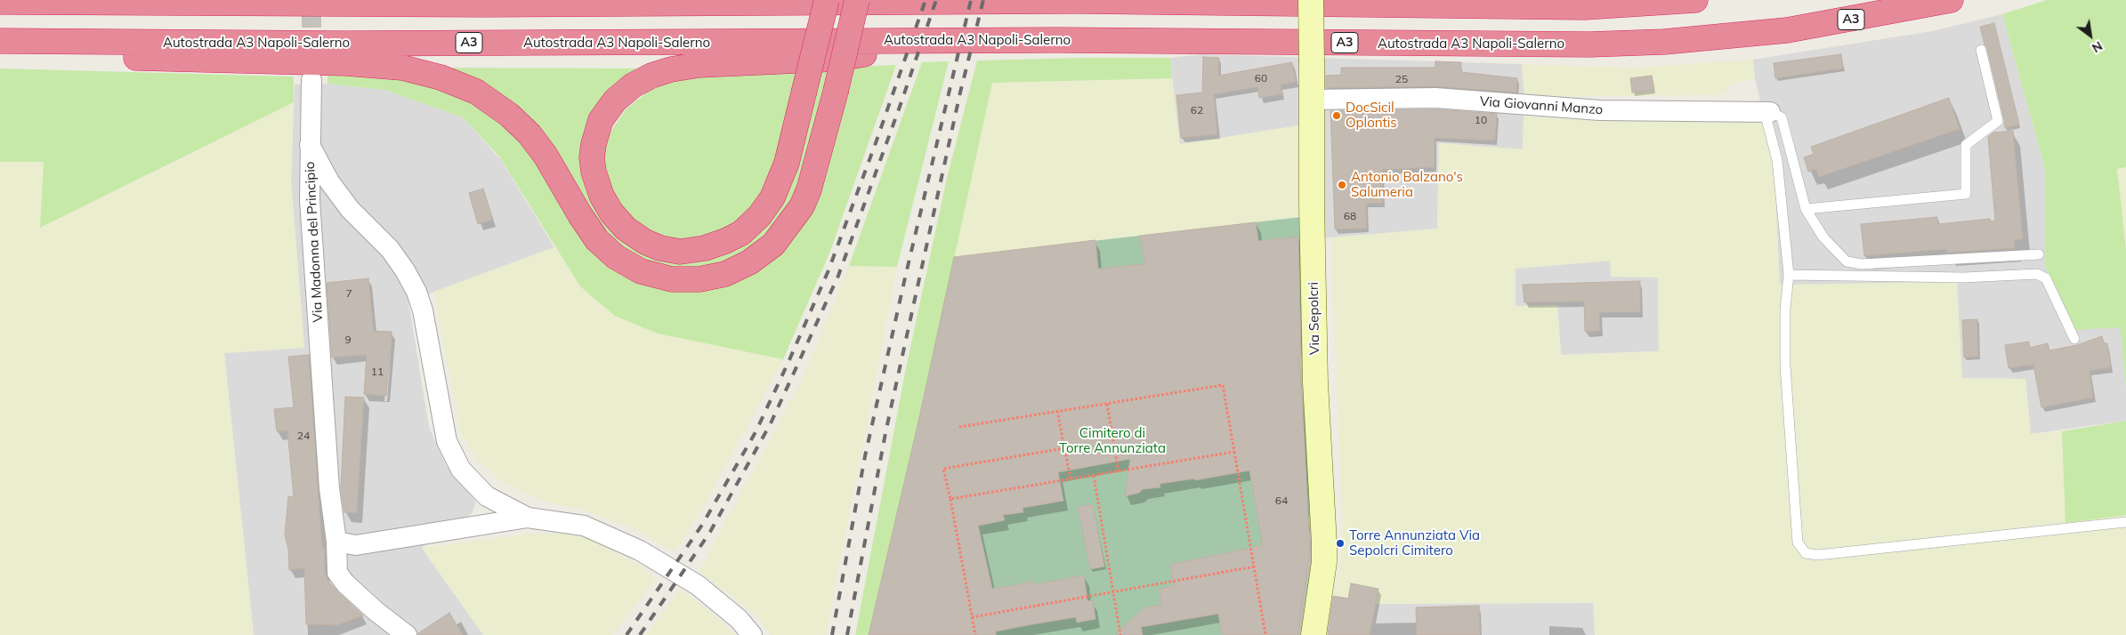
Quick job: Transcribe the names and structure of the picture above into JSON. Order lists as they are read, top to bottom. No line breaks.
{"streets":{"highway":["A3","Autostrada A3 Napoli-Salerno"],"street":["Via Giovanni Manzo","Via Madonna del Principio","Via Sepolcri"]},"crossings":[["Via Giovanni Manzo","Via Sepolcri"]],"parks":["Cimitero di Torre Annunziata"],"places":["DocSicil Oplontis","Antonio Balzano's Salumeria","Torre Annunziata Via Sepolcri Cimitero"],"house_numbers":["60","25","62","10","68","7","9","11","24","64"],"north":"bottom right"}
